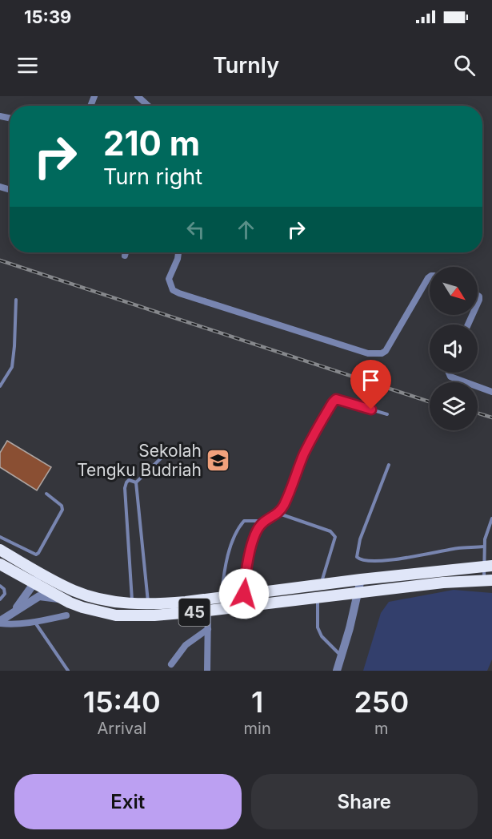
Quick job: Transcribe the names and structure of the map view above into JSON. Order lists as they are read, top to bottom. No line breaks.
{"streets":{"highway":["45"]},"places":{"school or university":["Sekolah Tengku Budriah"]},"north":"bottom right","page":{"status":"15:39","header":"Turnly","turn":["210 m","Turn right"],"eta":["15:40","Arrival","1","min","250","m"],"buttons":["Exit","Share"]}}
